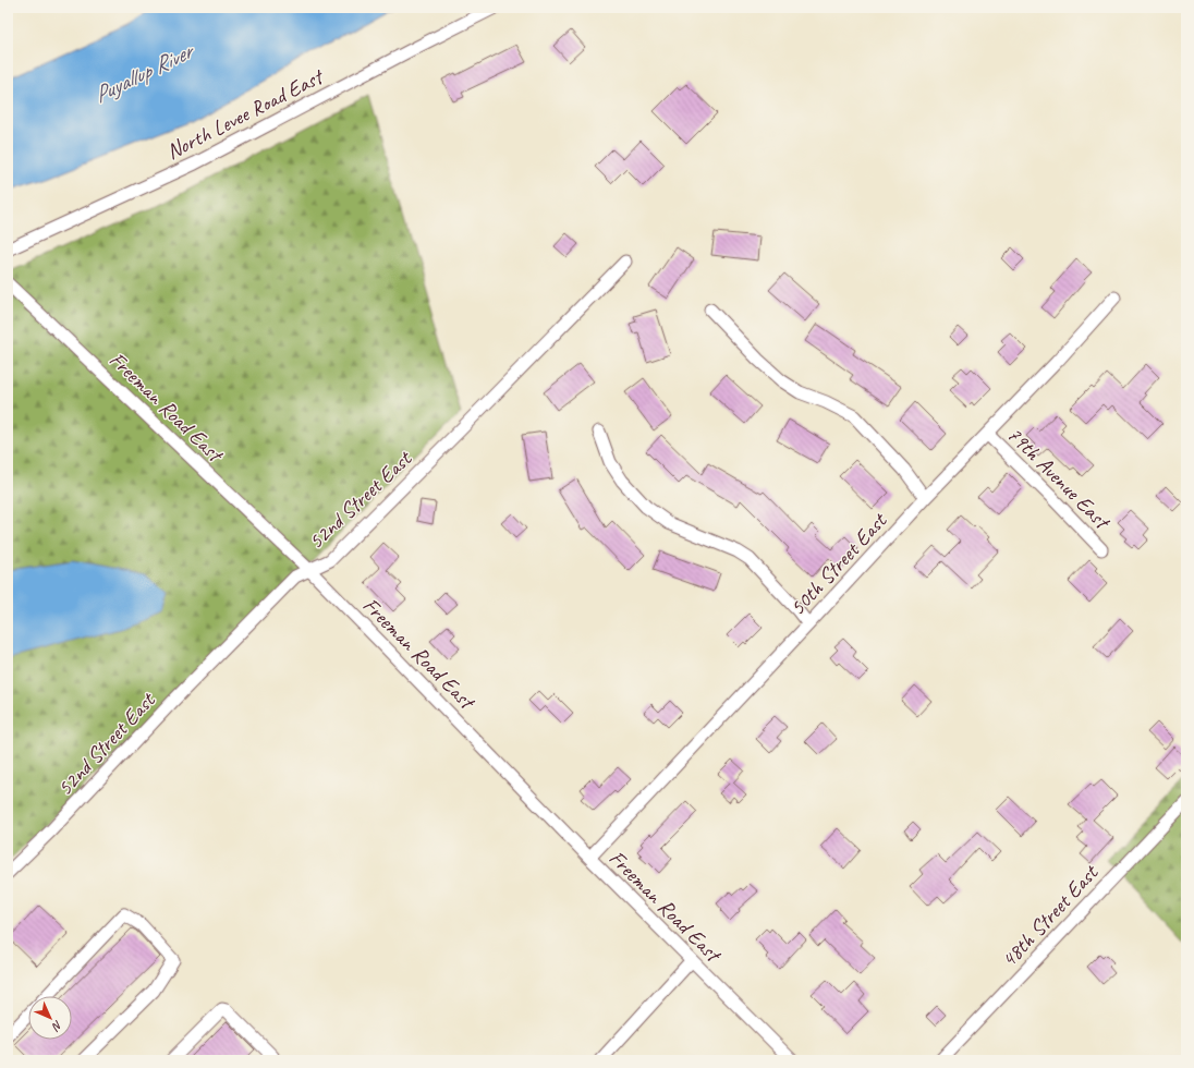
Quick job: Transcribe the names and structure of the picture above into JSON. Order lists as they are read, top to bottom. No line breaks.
{"streets":{"street":["North Levee Road East","Freeman Road East","79th Avenue East","52nd Street East","50th Street East","48th Street East"]},"crossings":[["Freeman Road East","52nd Street East"],["Freeman Road East","50th Street East"],["79th Avenue East","50th Street East"]],"water":["Puyallup River"],"north":"bottom right"}
